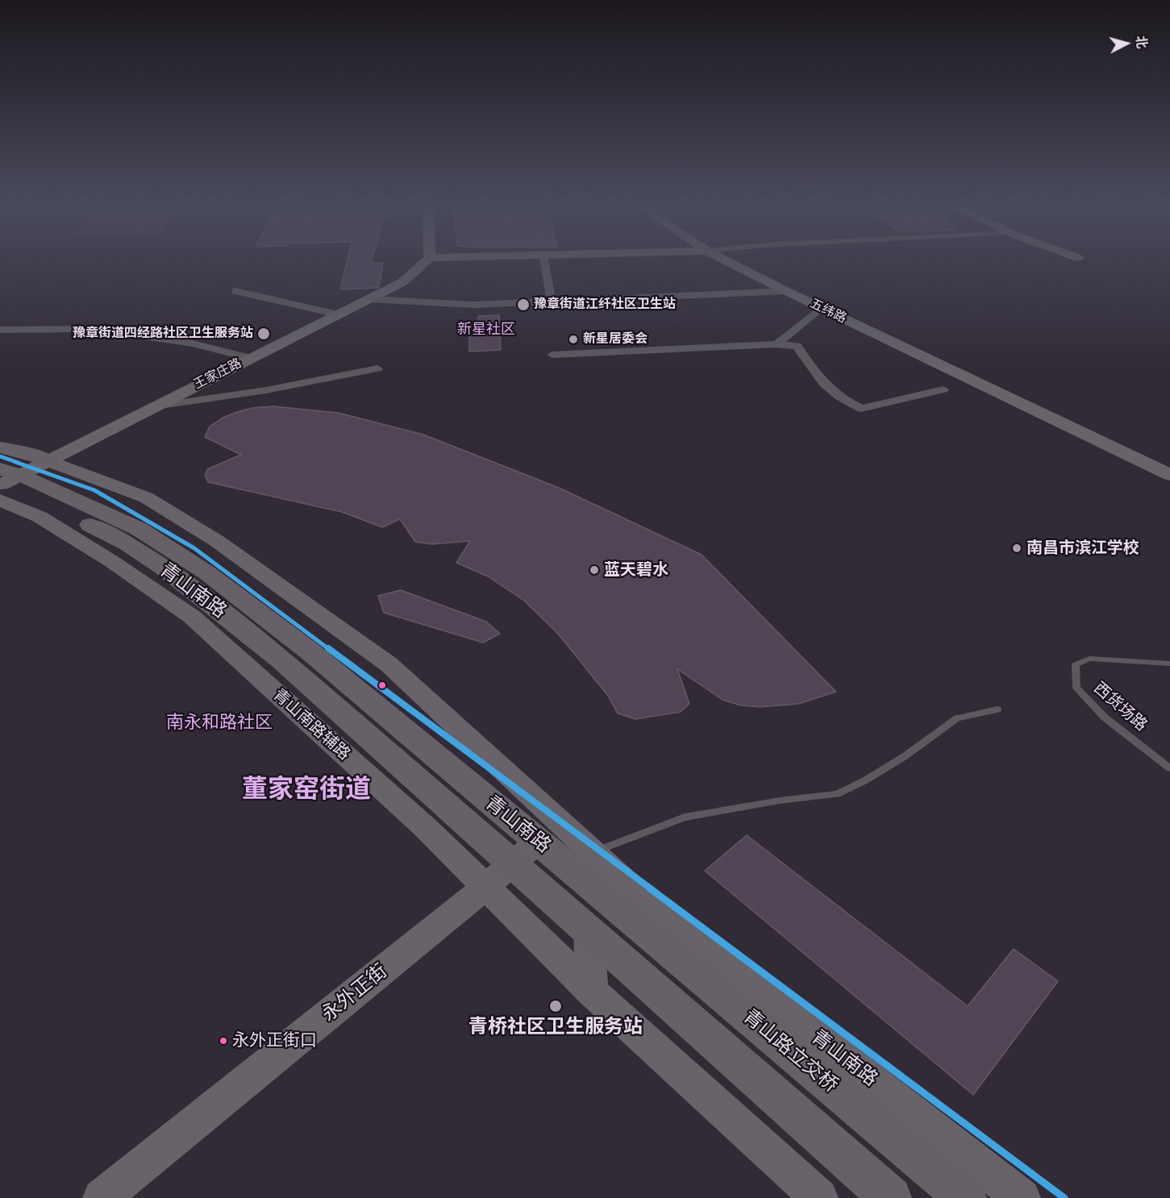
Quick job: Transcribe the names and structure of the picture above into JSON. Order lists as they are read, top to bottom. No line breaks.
{"streets":{"main road":["青山南路","青山路立交桥"],"street":["五纬路","王家庄路","青山南路辅路","永外正街"],"lane":["西货场路"]},"crossings":[["王家庄路","青山南路"],["王家庄路","青山南路辅路"],["青山南路","青山南路辅路"],["青山南路","永外正街"],["青山南路","青山路立交桥"],["青山南路辅路","永外正街"]],"districts":["新星社区","南永和路社区","董家窑街道"],"places":["豫章街道江纤社区卫生站","豫章街道四经路社区卫生服务站","新星居委会","南昌市滨江学校","蓝天碧水","青桥社区卫生服务站","永外正街口"],"north":"right"}
